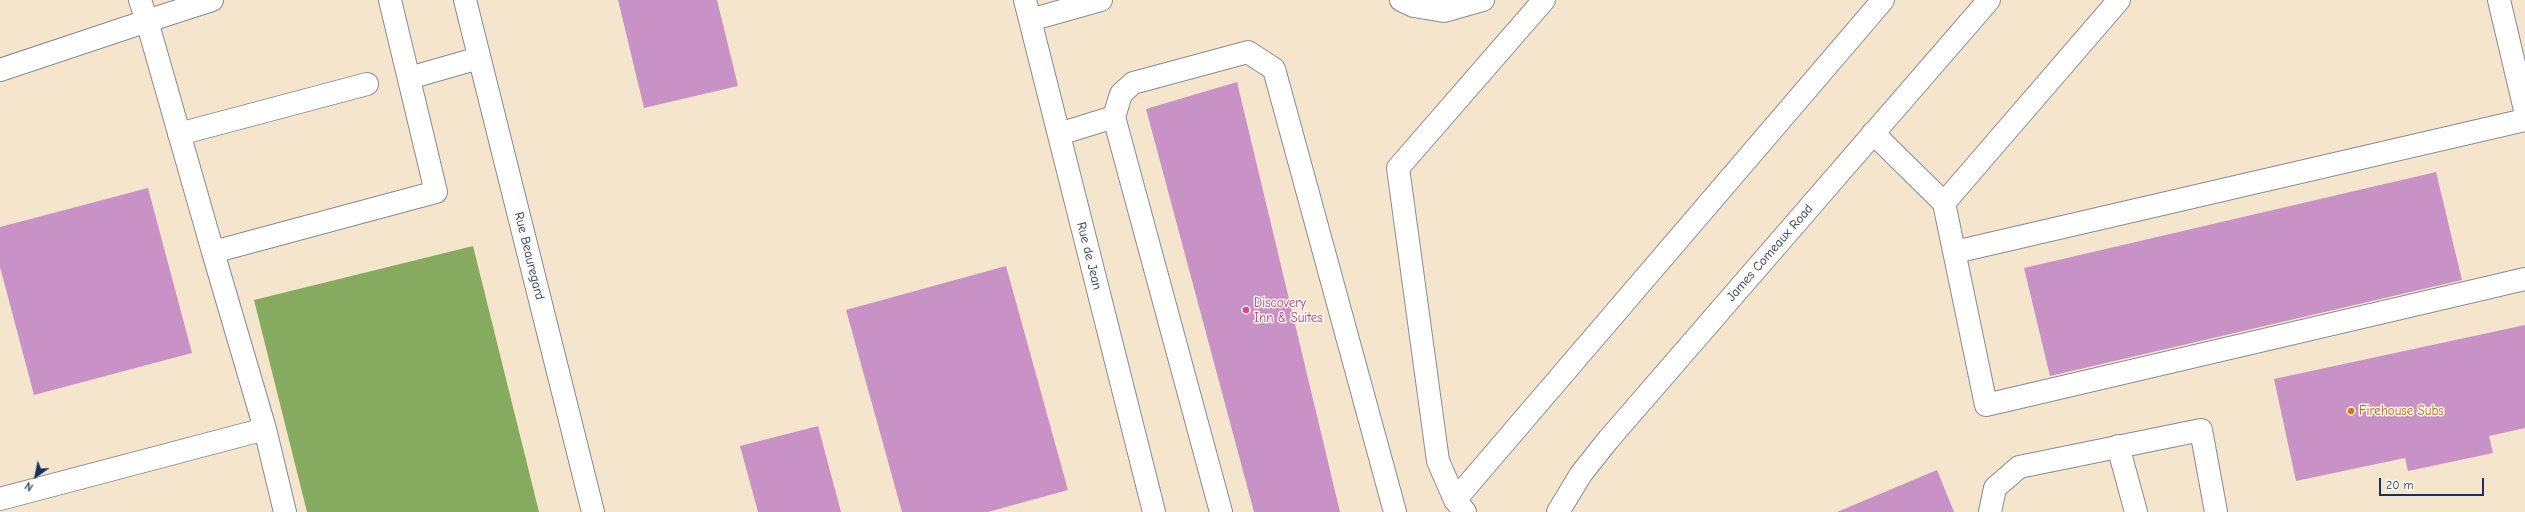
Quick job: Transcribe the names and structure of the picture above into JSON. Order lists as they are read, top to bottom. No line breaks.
{"streets":{"street":["James Comeaux Road","Rue Beauregard","Rue de Jean"]},"places":["Discovery Inn & Suites","Firehouse Subs"],"scale_bar":"20 m","north":"bottom left"}
